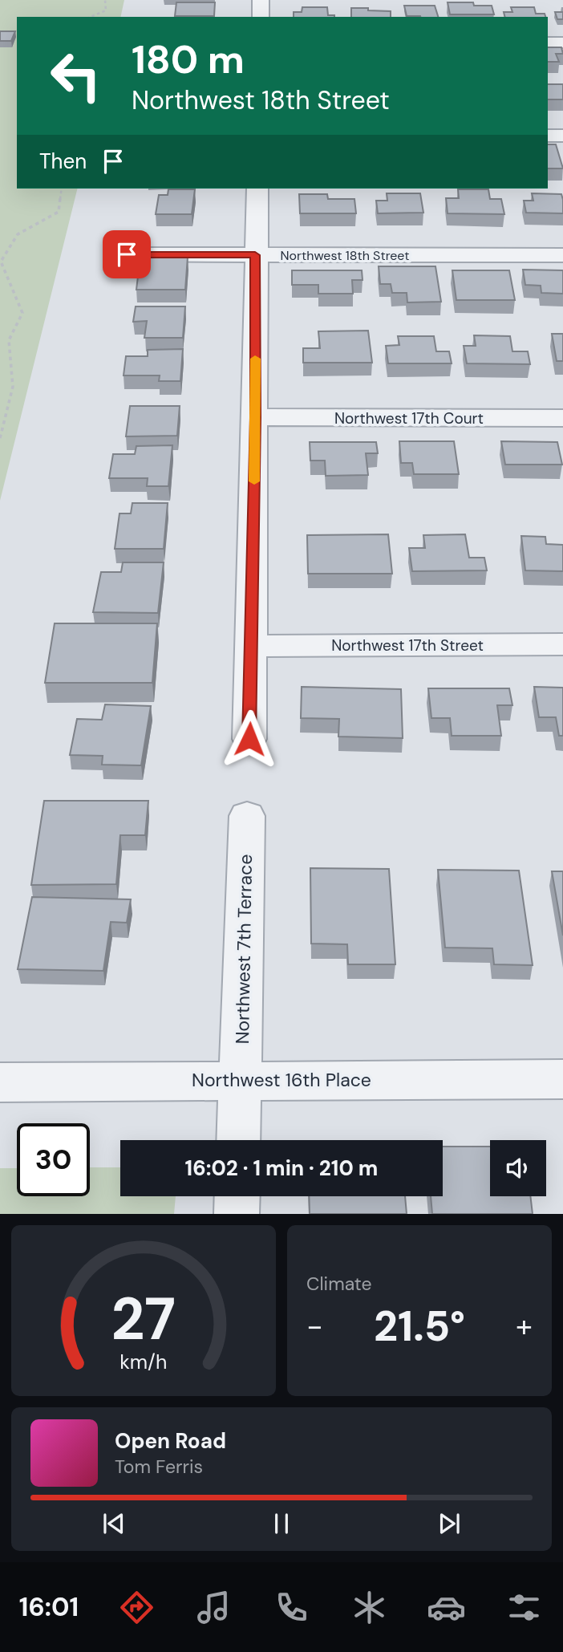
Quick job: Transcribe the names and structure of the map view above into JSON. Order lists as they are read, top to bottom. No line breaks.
{"streets":{"street":["Northwest 18th Street","Northwest 17th Court","Northwest 17th Street","Northwest 7th Terrace","Northwest 16th Place"]},"crossings":[["Northwest 7th Terrace","Northwest 16th Place"]],"page":{"turn":["180 m","Northwest 18th Street"],"then":"Then","limit":"30","trip":"16:02 · 1 min · 210 m","tile":"Climate","heat":["−","21.5°","+"],"song":["Open Road","Tom Ferris"],"tabs":"16:01","gauge":["27","km/h"]}}
